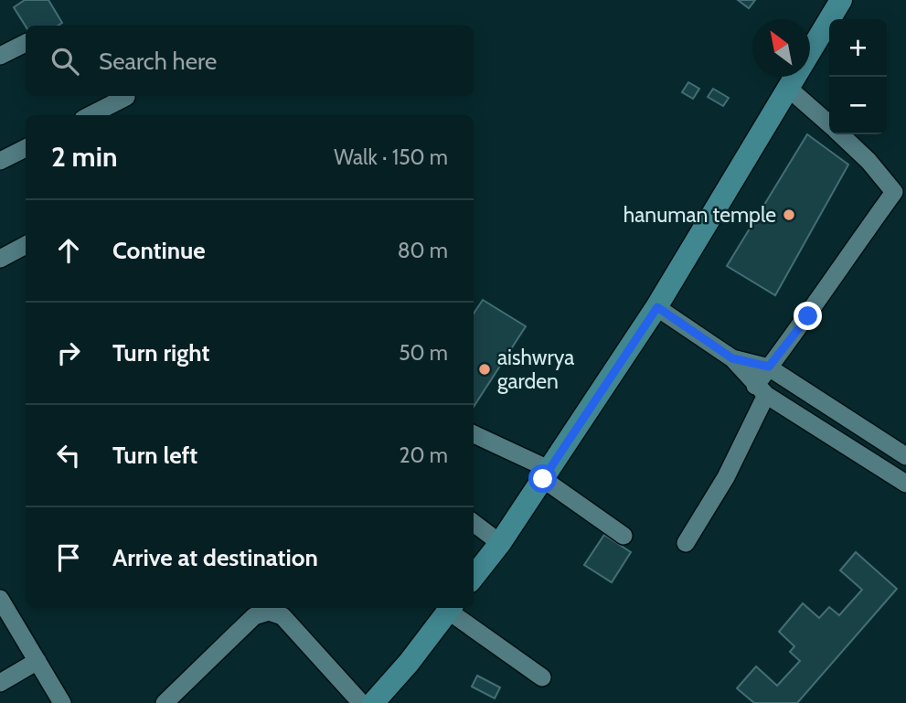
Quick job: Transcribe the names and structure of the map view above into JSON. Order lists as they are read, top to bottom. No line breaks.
{"places":["hanuman temple","aishwrya garden"],"north":"top left","page":{"map_buttons":["+","−"],"search":"Search here","heading":["2 min","Walk · 150 m"],"list":[["Continue","80 m"],["Turn right","50 m"],["Turn left","20 m"],"Arrive at destination"]}}
